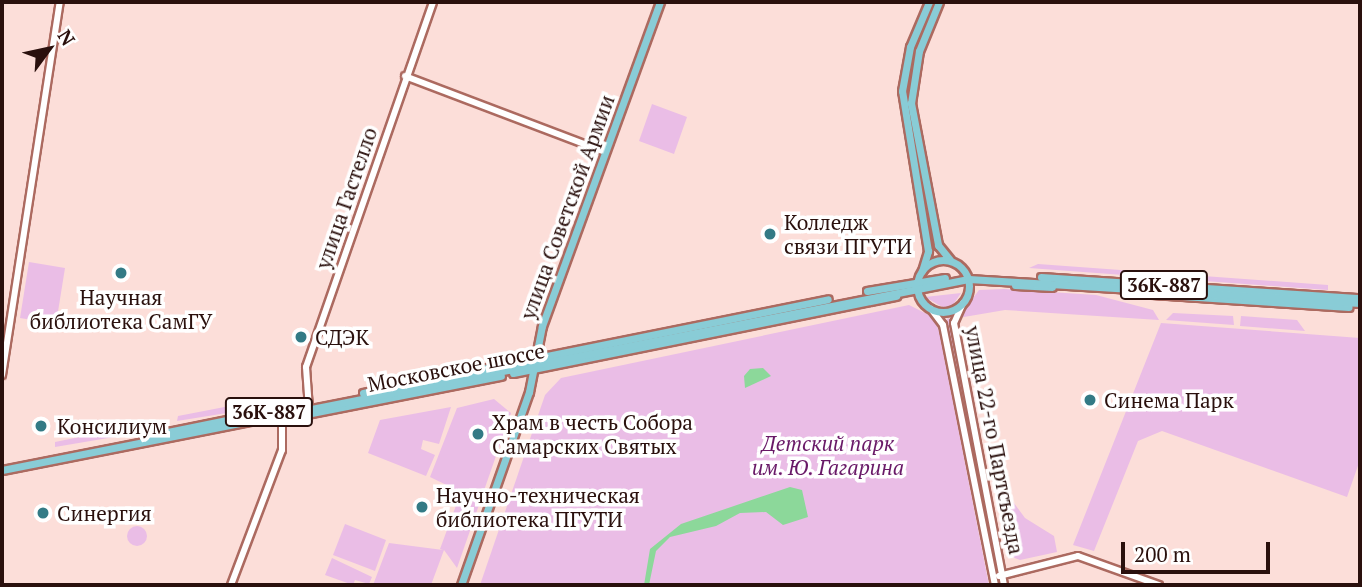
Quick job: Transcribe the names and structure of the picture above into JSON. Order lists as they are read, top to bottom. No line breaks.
{"streets":{"main road":["улица Советской Армии","36К-887","Московское шоссе"],"street":["улица Гастелло","улица 22-го Партсъезда"]},"crossings":[["улица Гастелло","Московское шоссе"],["улица Советской Армии","Московское шоссе"]],"parks":["Детский парк им. Ю. Гагарина"],"places":["Колледж связи ПГУТИ","Научная библиотека СамГУ","СДЭК","Синема Парк","Консилиум","Храм в честь Собора Самарских Святых","Научно-техническая библиотека ПГУТИ","Синергия"],"scale_bar":"200 m","north":"top right"}
